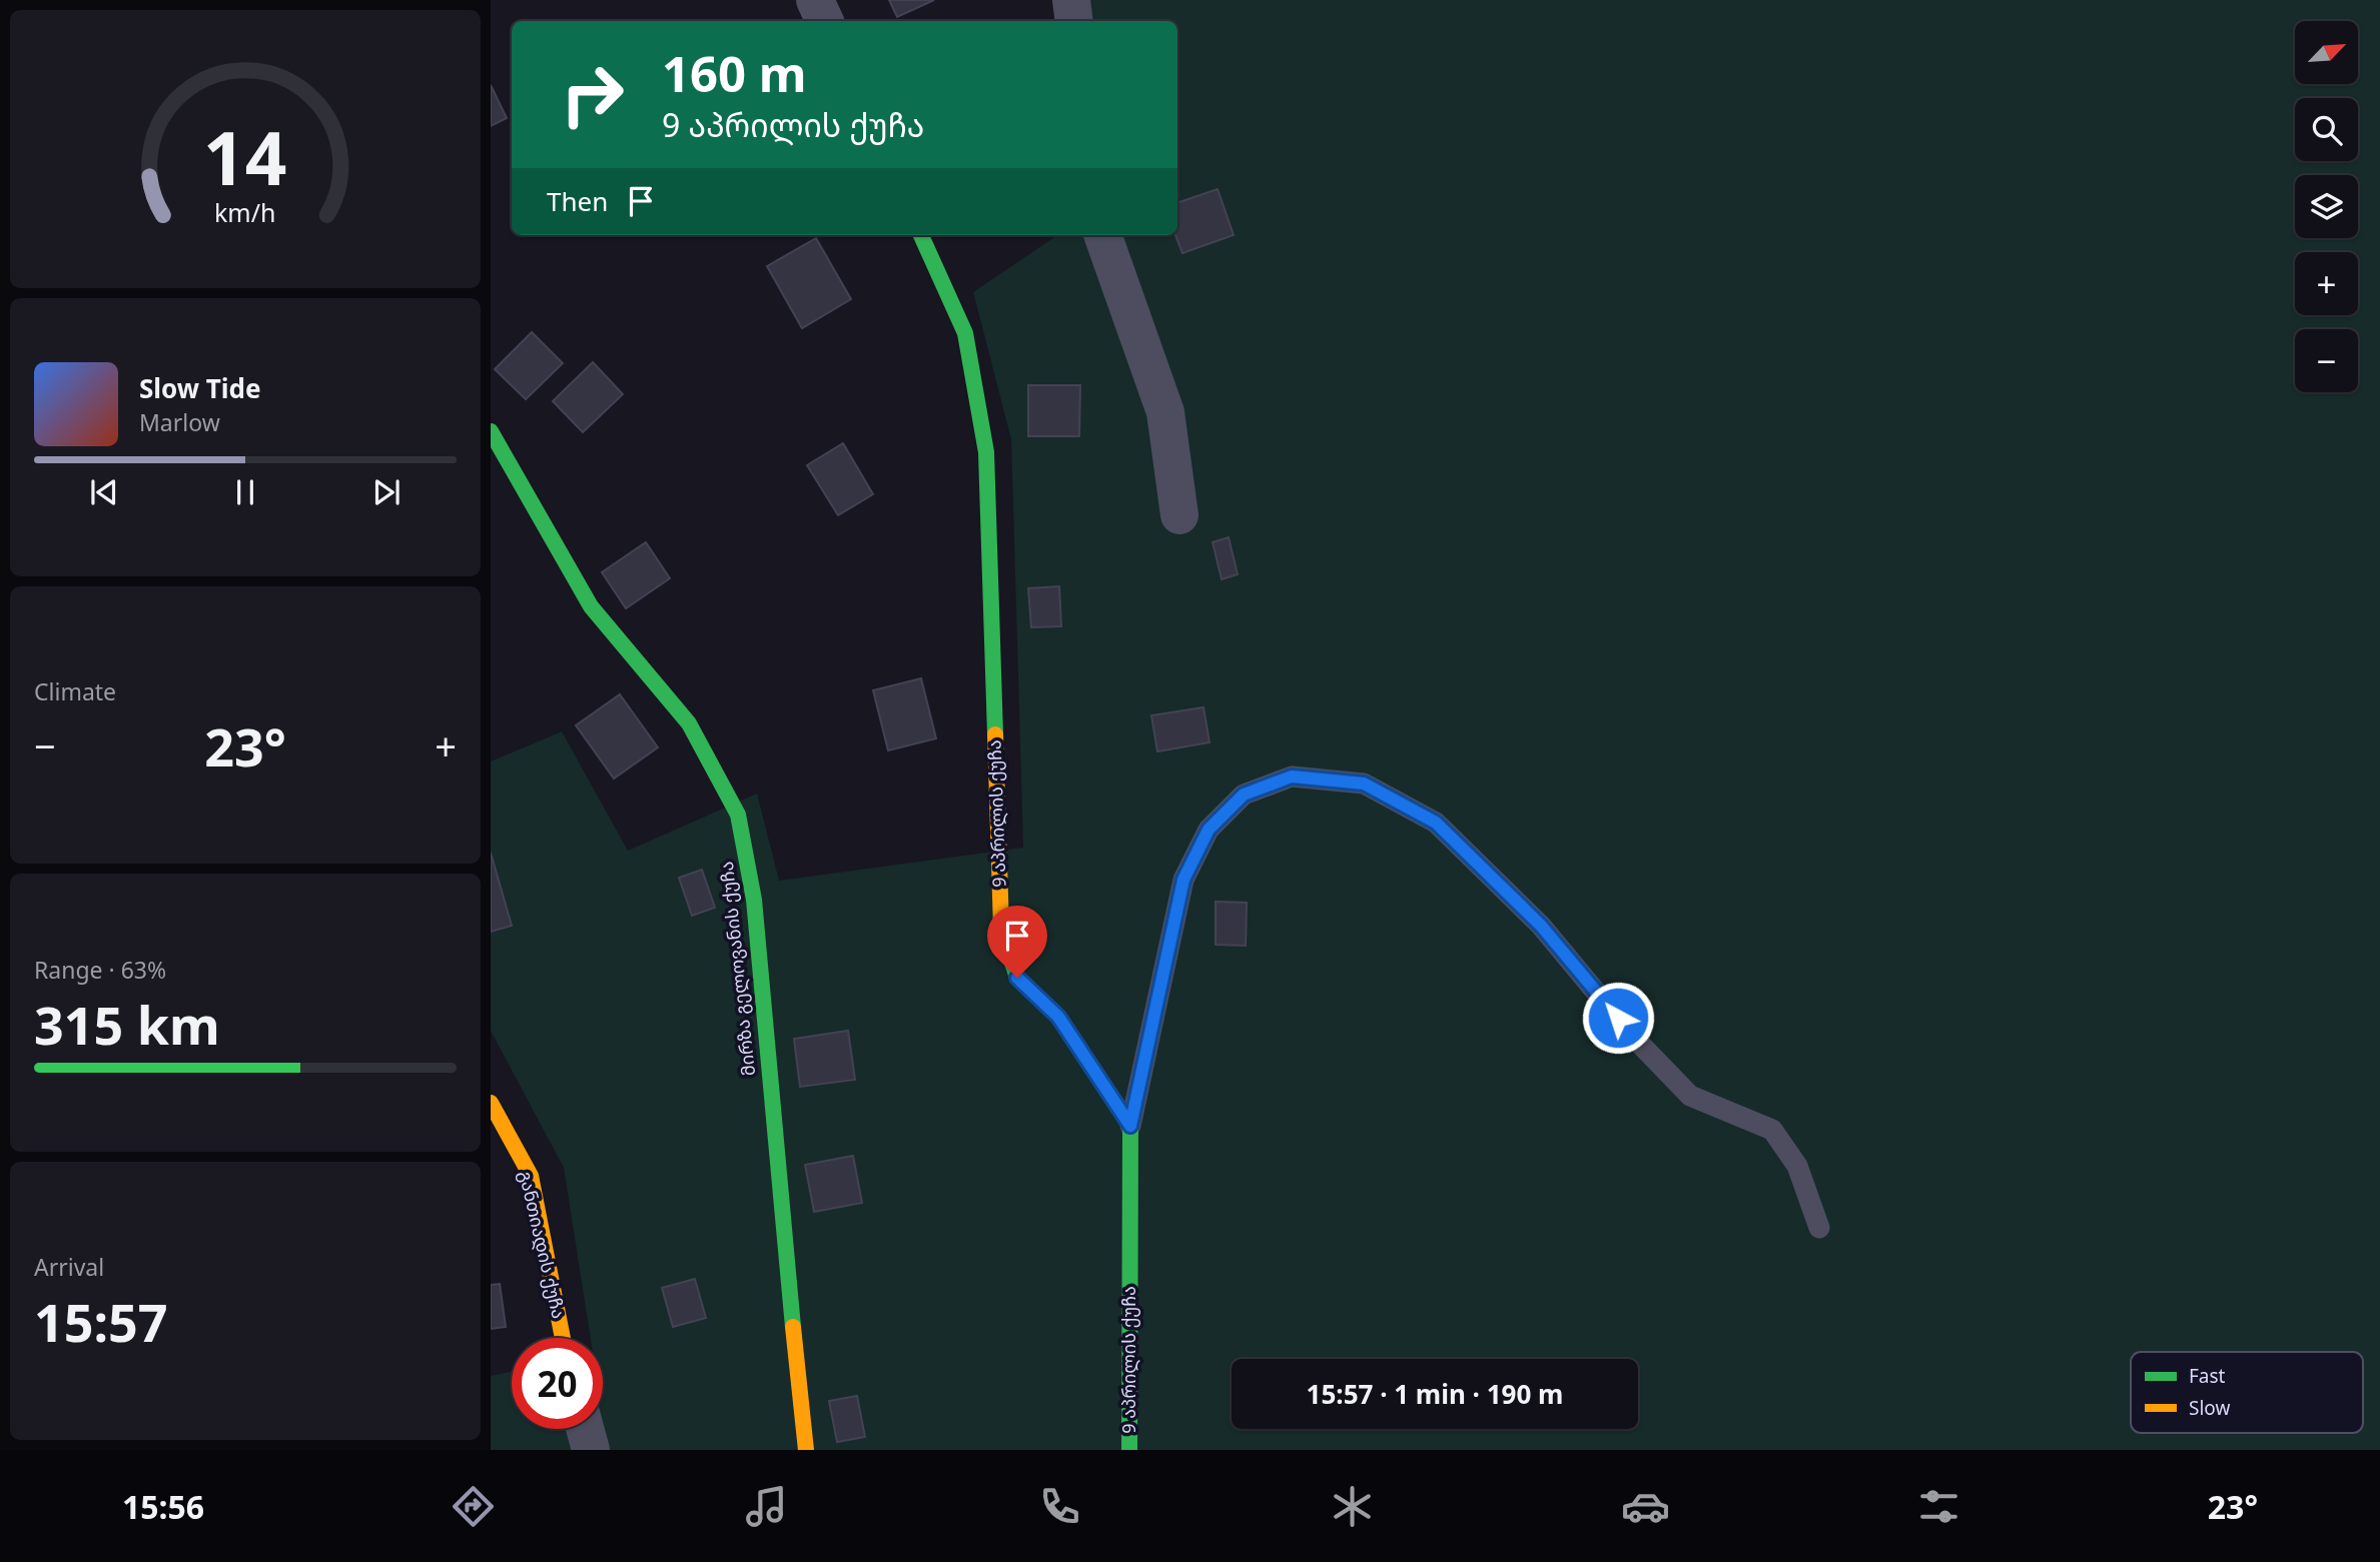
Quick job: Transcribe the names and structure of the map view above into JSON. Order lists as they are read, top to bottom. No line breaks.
{"streets":{"street":["9 აპრილის ქუჩა","მირზა გელოვანის ქუჩა","განთიადის ქუჩა"]},"legend":["Fast","Slow"],"north":"top right","page":{"map_buttons":["+","−"],"turn":["160 m","9 აპრილის ქუჩა"],"then":"Then","song":["Slow Tide","Marlow"],"tile":["Climate",["Range · 63%","315 km"],["Arrival","15:57"]],"heat":["−","23°","+"],"limit":"20","trip":"15:57 · 1 min · 190 m","tabs":["15:56","23°"],"gauge":["14","km/h"]}}
